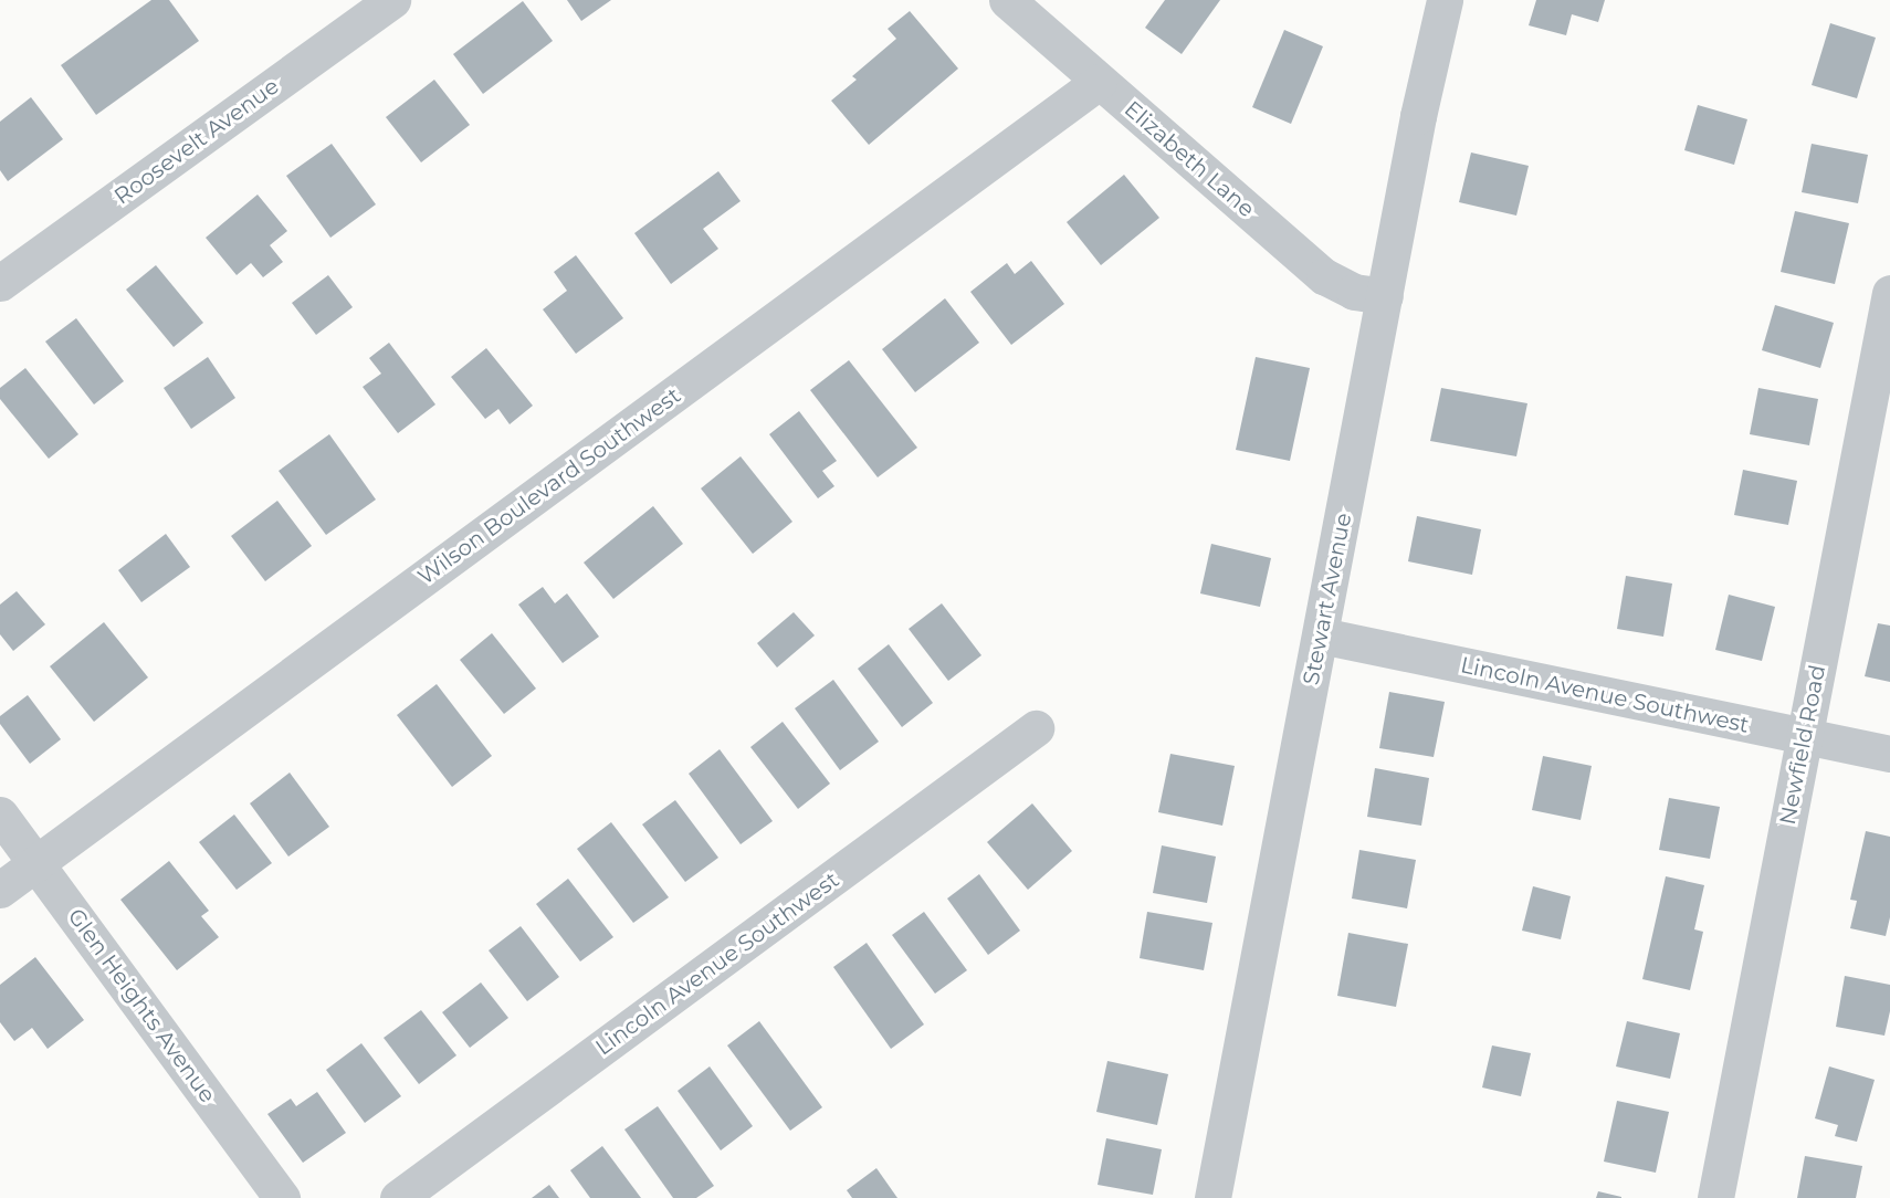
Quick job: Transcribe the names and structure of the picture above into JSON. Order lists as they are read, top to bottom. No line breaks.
{"streets":{"street":["Roosevelt Avenue","Elizabeth Lane","Wilson Boulevard Southwest","Stewart Avenue","Lincoln Avenue Southwest","Newfield Road","Glen Heights Avenue"]},"crossings":[["Elizabeth Lane","Wilson Boulevard Southwest"],["Elizabeth Lane","Stewart Avenue"],["Wilson Boulevard Southwest","Glen Heights Avenue"],["Stewart Avenue","Lincoln Avenue Southwest"],["Lincoln Avenue Southwest","Newfield Road"]]}
